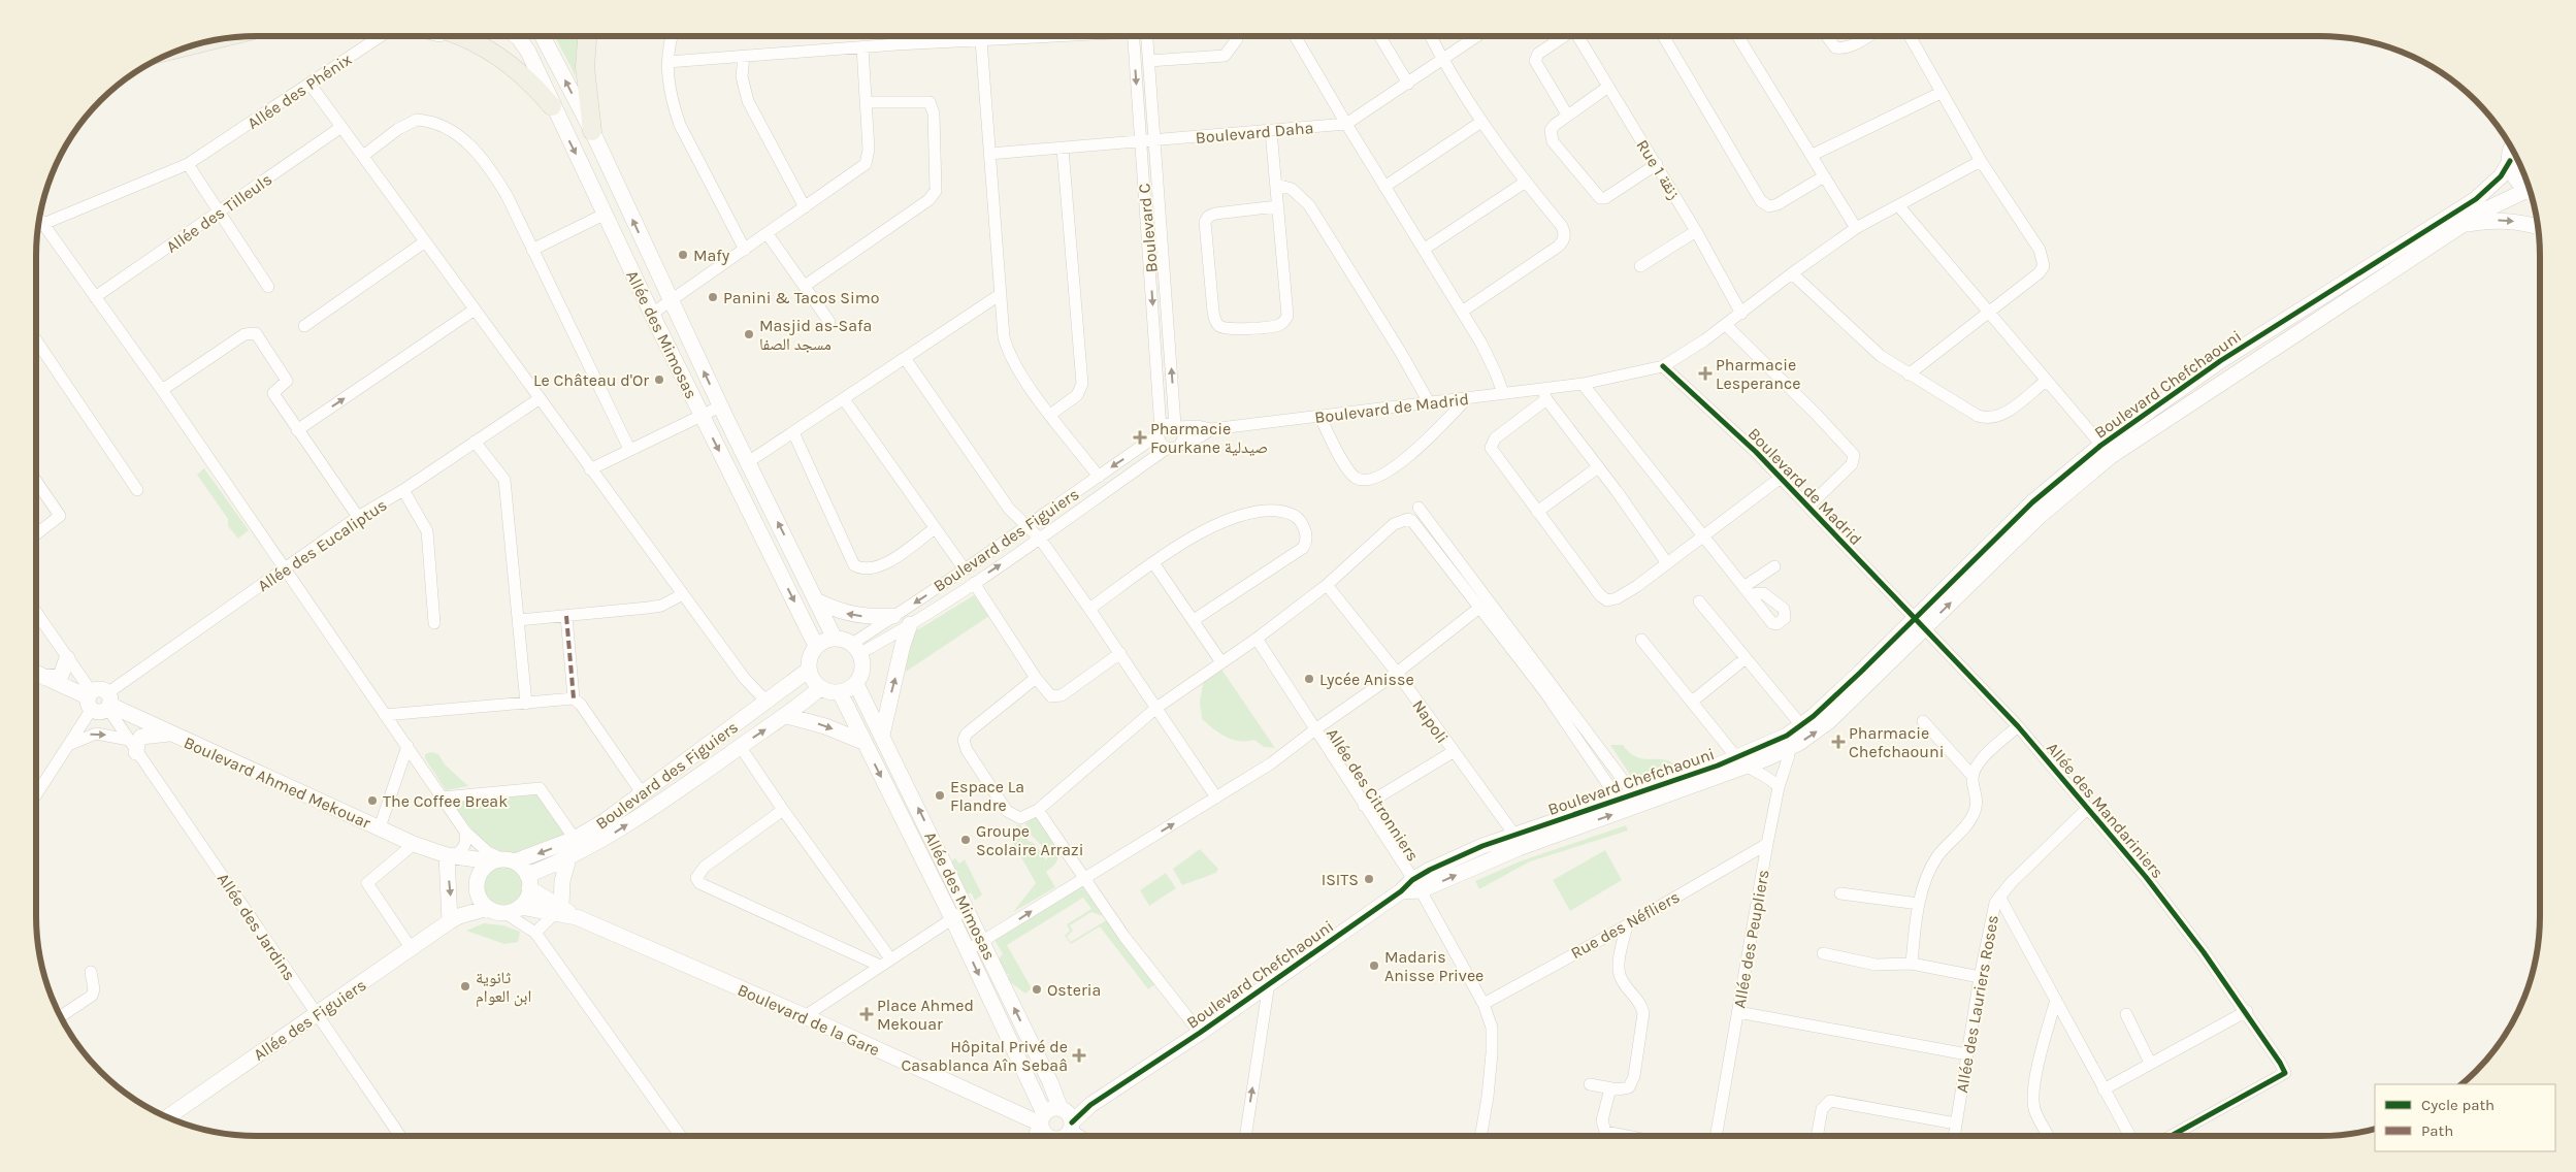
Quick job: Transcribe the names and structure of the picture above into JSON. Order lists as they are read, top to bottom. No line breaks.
{"streets":{"street":["Allée des Phénix","Boulevard Daha","Rue 1 زنقة","Allée des Tilleuls","Boulevard C","Allée des Mimosas","Boulevard Chefchaouni","Boulevard de Madrid","Boulevard des Figuiers","Allée des Eucaliptus","Napoli","Boulevard Ahmed Mekouar","Allée des Citronniers","Allée des Mandariniers","Rue des Néfliers","Allée des Jardins","Allée des Peupliers","Allée des Lauriers Roses","Allée des Figuiers","Boulevard de la Gare"]},"crossings":[["Allée des Phénix","Allée des Mimosas"],["Boulevard Daha","Boulevard C"],["Rue 1 زنقة","Boulevard de Madrid"],["Boulevard C","Boulevard de Madrid"],["Boulevard C","Boulevard des Figuiers"],["Allée des Mimosas","Boulevard Chefchaouni"],["Allée des Mimosas","Boulevard des Figuiers"],["Allée des Mimosas","Boulevard de la Gare"],["Boulevard Chefchaouni","Boulevard de Madrid"],["Boulevard Chefchaouni","Napoli"],["Boulevard Chefchaouni","Allée des Citronniers"],["Boulevard Chefchaouni","Allée des Mandariniers"],["Boulevard Chefchaouni","Allée des Peupliers"],["Boulevard de Madrid","Boulevard des Figuiers"],["Boulevard de Madrid","Allée des Mandariniers"],["Boulevard des Figuiers","Boulevard Ahmed Mekouar"],["Boulevard des Figuiers","Allée des Figuiers"],["Boulevard des Figuiers","Boulevard de la Gare"],["Allée des Eucaliptus","Boulevard Ahmed Mekouar"],["Allée des Eucaliptus","Allée des Jardins"],["Boulevard Ahmed Mekouar","Allée des Jardins"],["Boulevard Ahmed Mekouar","Allée des Figuiers"],["Boulevard Ahmed Mekouar","Boulevard de la Gare"],["Allée des Citronniers","Rue des Néfliers"],["Allée des Mandariniers","Allée des Lauriers Roses"],["Rue des Néfliers","Allée des Peupliers"],["Allée des Jardins","Allée des Figuiers"],["Allée des Figuiers","Boulevard de la Gare"]],"places":{"other":["Mafy","Panini & Tacos Simo","Masjid as-Safa مسجد الصفا","Le Château d'Or","Lycée Anisse","Espace La Flandre","The Coffee Break","Groupe Scolaire Arrazi","ISITS","Madaris Anisse Privee","ثانوية ابن العوام","Osteria"],"health":["Pharmacie Lesperance","Pharmacie Fourkane صيدلية","Pharmacie Chefchaouni","Place Ahmed Mekouar","Hôpital Privé de Casablanca Aîn Sebaâ"]},"legend":["Cycle path","Path"]}
